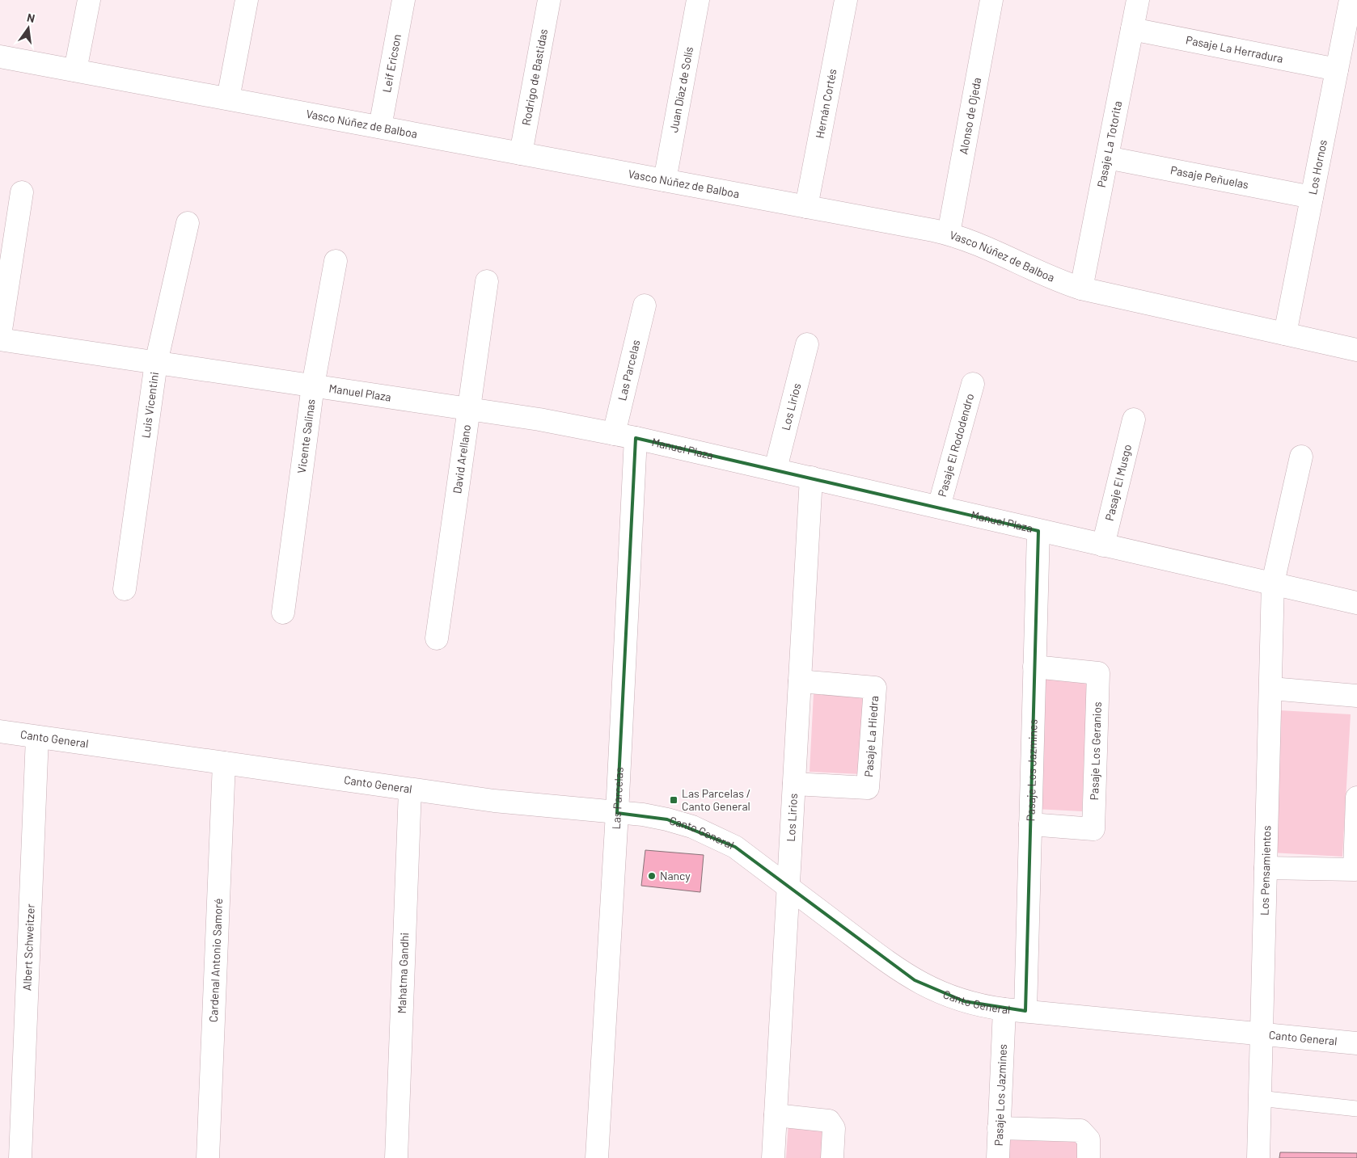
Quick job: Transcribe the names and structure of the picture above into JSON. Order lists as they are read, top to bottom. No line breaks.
{"streets":{"street":["Pasaje La Herradura","Leif Ericson","Rodrigo de Bastidas","Juan Díaz de Solís","Hernán Cortés","Alonso de Ojeda","Vasco Núñez de Balboa","Pasaje La Totorita","Los Hornos","Pasaje Peñuelas","Las Parcelas","Manuel Plaza","Luis Vicentini","Los Lirios","Vicente Salinas","Pasaje El Rododendro","David Arellano","Pasaje El Musgo","Pasaje La Hiedra","Canto General","Pasaje Los Geranios","Pasaje Los Jazmines","Los Pensamientos","Albert Schweitzer","Cardenal Antonio Samoré","Mahatma Gandhi"]},"crossings":[["Pasaje La Herradura","Pasaje La Totorita"],["Pasaje La Herradura","Los Hornos"],["Leif Ericson","Vasco Núñez de Balboa"],["Rodrigo de Bastidas","Vasco Núñez de Balboa"],["Juan Díaz de Solís","Vasco Núñez de Balboa"],["Hernán Cortés","Vasco Núñez de Balboa"],["Alonso de Ojeda","Vasco Núñez de Balboa"],["Vasco Núñez de Balboa","Pasaje La Totorita"],["Vasco Núñez de Balboa","Los Hornos"],["Pasaje La Totorita","Pasaje Peñuelas"],["Los Hornos","Pasaje Peñuelas"],["Las Parcelas","Manuel Plaza"],["Las Parcelas","Canto General"],["Manuel Plaza","Luis Vicentini"],["Manuel Plaza","Los Lirios"],["Manuel Plaza","Vicente Salinas"],["Manuel Plaza","Pasaje El Rododendro"],["Manuel Plaza","David Arellano"],["Manuel Plaza","Pasaje El Musgo"],["Manuel Plaza","Pasaje Los Jazmines"],["Manuel Plaza","Los Pensamientos"],["Los Lirios","Pasaje La Hiedra"],["Los Lirios","Canto General"],["Canto General","Pasaje Los Jazmines"],["Canto General","Los Pensamientos"],["Canto General","Albert Schweitzer"],["Canto General","Cardenal Antonio Samoré"],["Canto General","Mahatma Gandhi"],["Pasaje Los Geranios","Pasaje Los Jazmines"]],"places":{"transit":["Las Parcelas / Canto General"],"other":["Nancy"]},"north":"top"}
